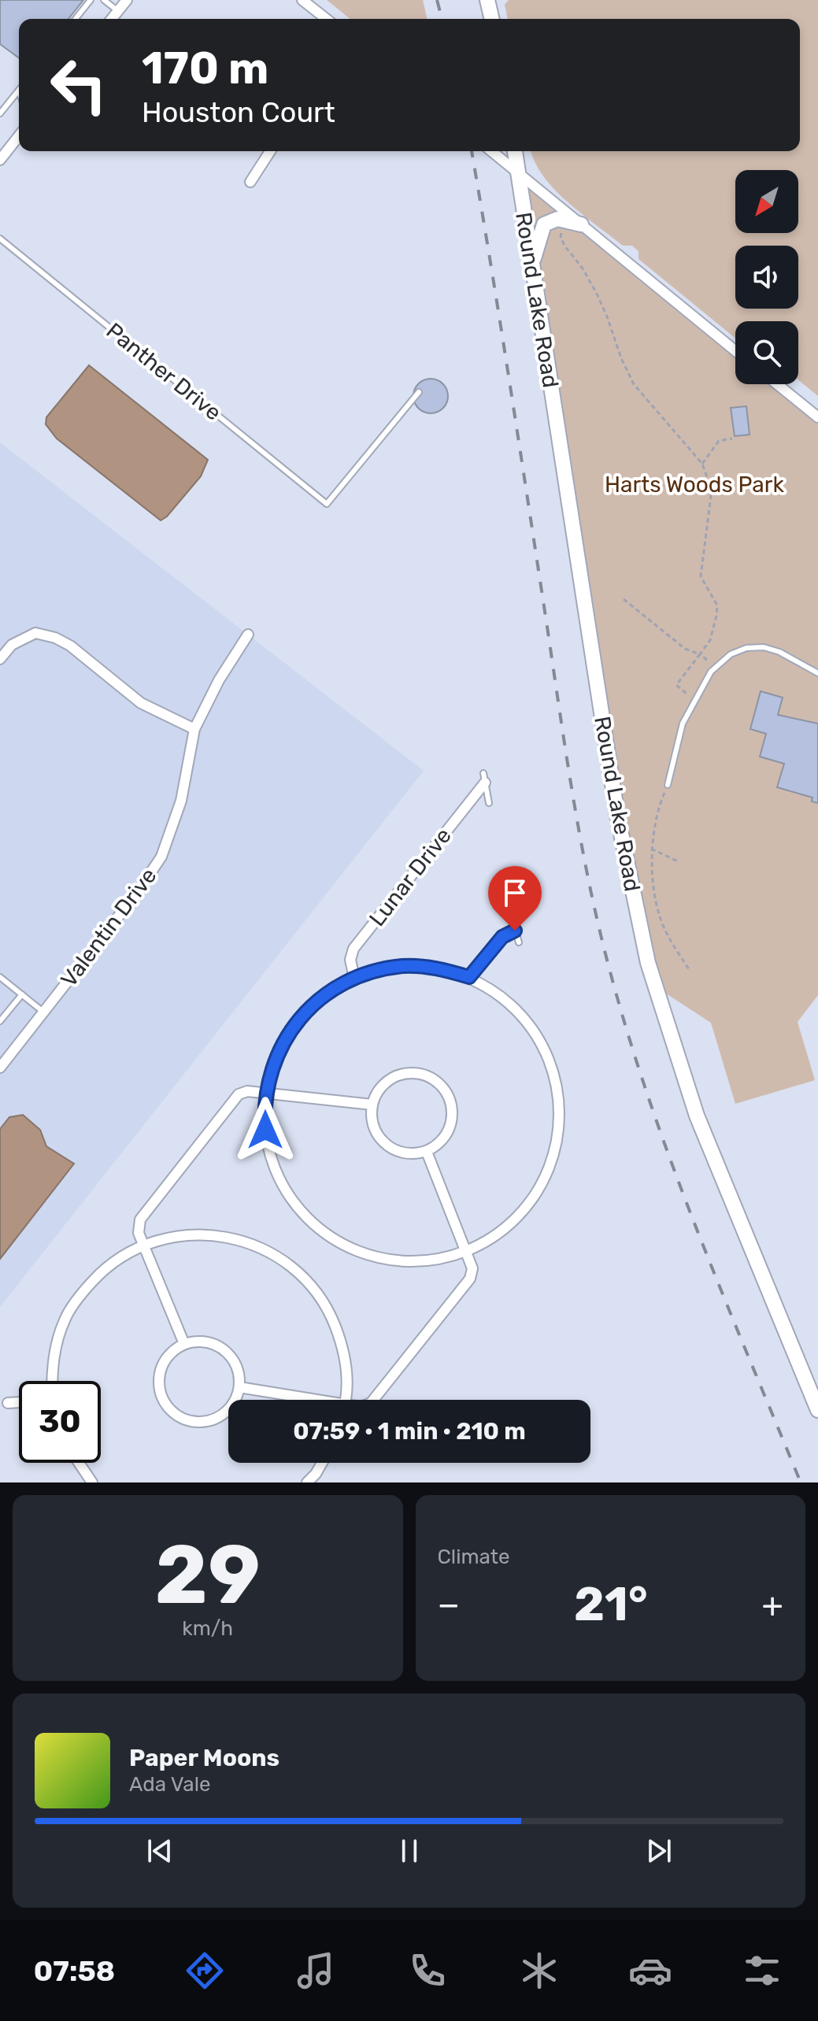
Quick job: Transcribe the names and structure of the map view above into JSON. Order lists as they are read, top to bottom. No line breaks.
{"streets":{"main road":["Round Lake Road"],"street":["Lunar Drive","Valentin Drive"],"lane":["Panther Drive"]},"parks":["Harts Woods Park"],"north":"bottom left","page":{"turn":["170 m","Houston Court"],"limit":"30","trip":"07:59 · 1 min · 210 m","tile":[["29","km/h"],"Climate"],"heat":["−","21°","+"],"song":["Paper Moons","Ada Vale"],"tabs":"07:58"}}
